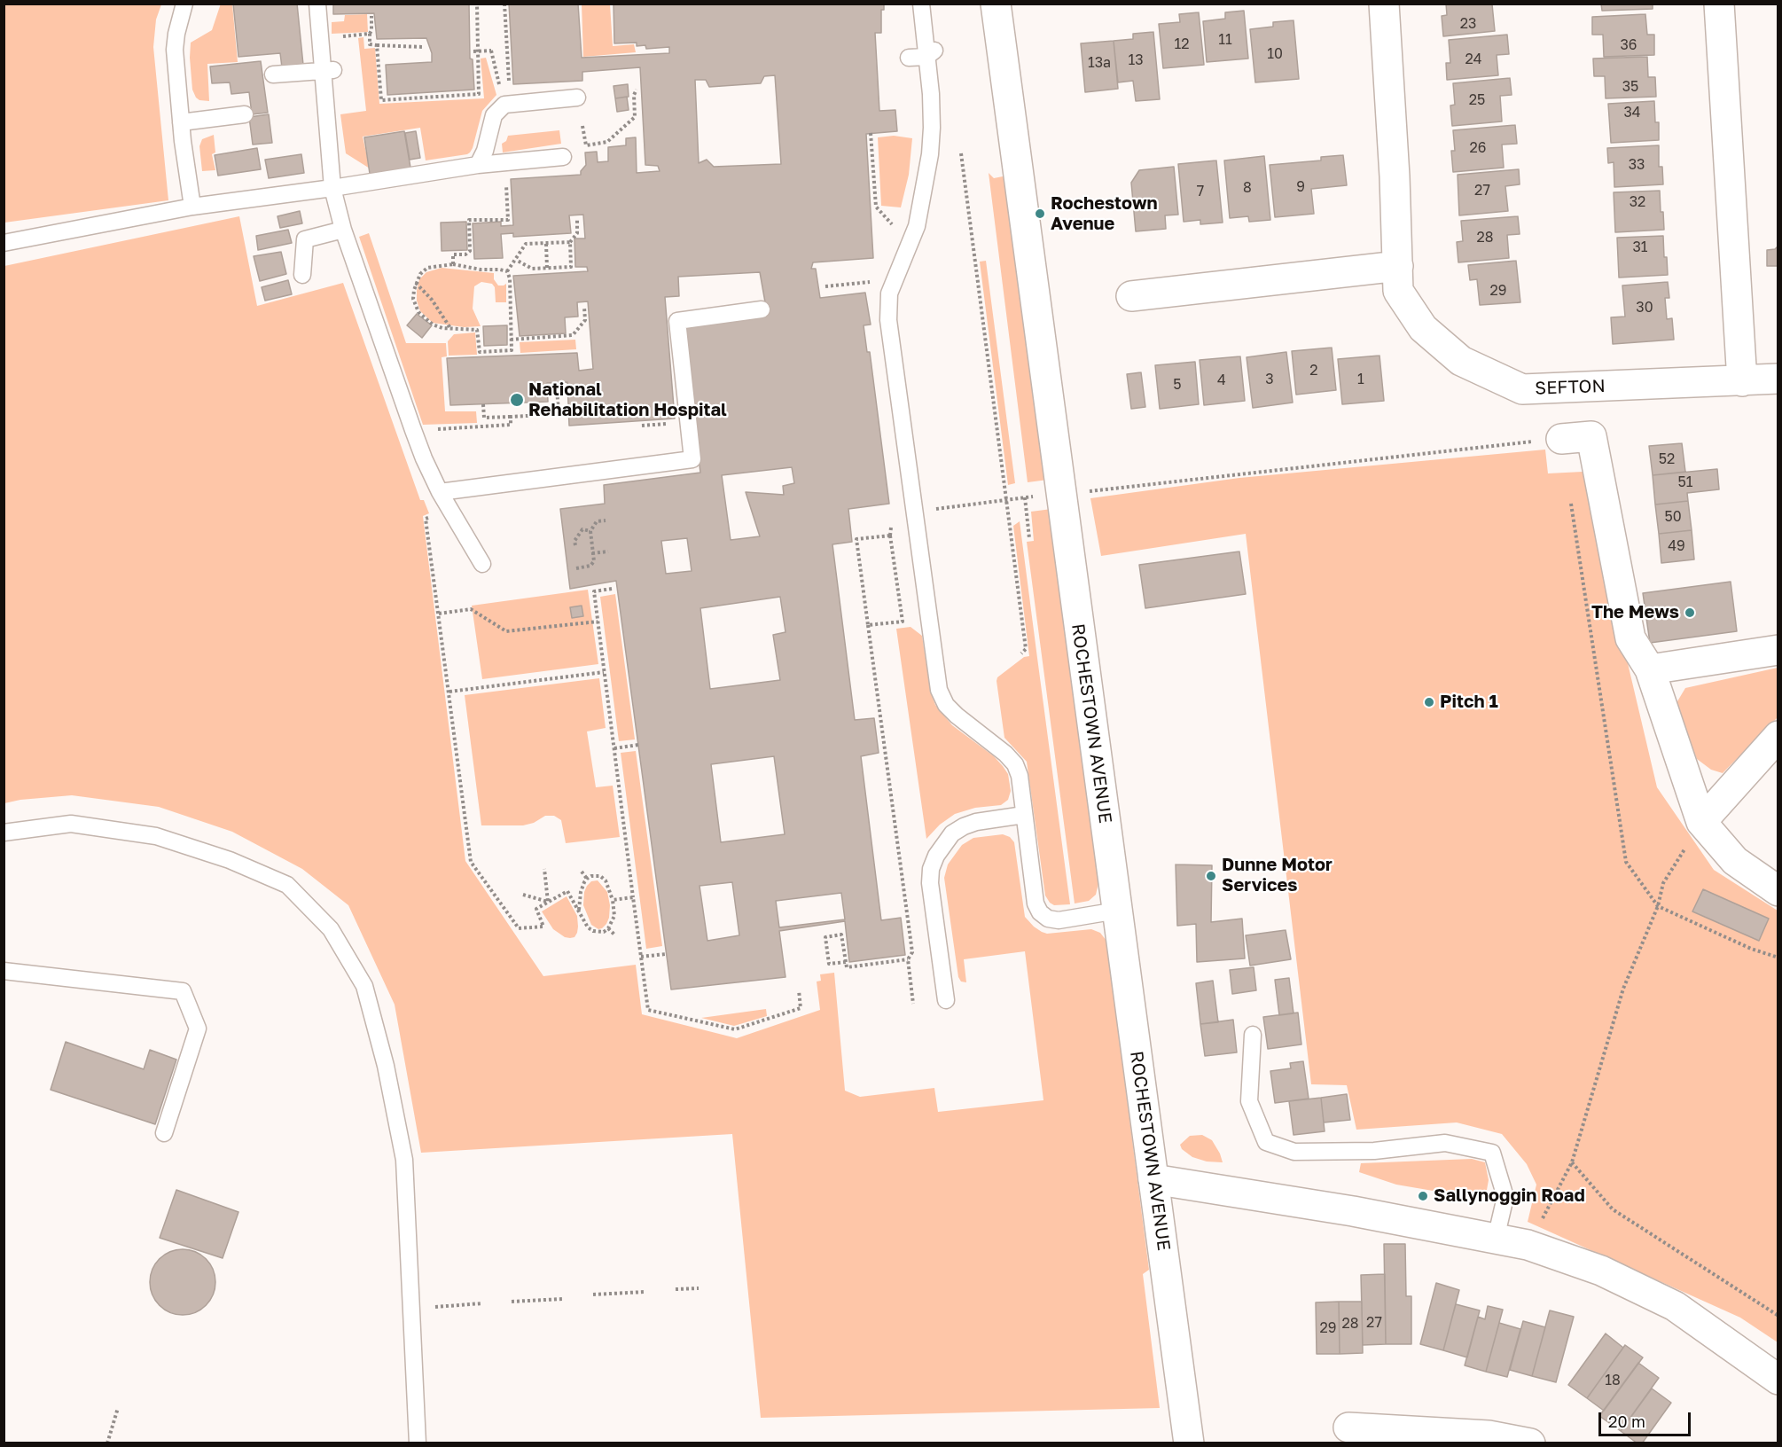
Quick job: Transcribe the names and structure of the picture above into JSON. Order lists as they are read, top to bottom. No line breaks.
{"streets":{"street":["SEFTON","ROCHESTOWN AVENUE"]},"places":["Rochestown Avenue","National Rehabilitation Hospital","The Mews","Pitch 1","Dunne Motor Services","Sallynoggin Road"],"house_numbers":["23","11","12","36","10","24","13","13a","35","25","34","26","33","9","8","27","7","32","28","31","29","30","2","3","1","4","5","52","51","50","49","27","28","29","18"],"scale_bar":"20 m"}
